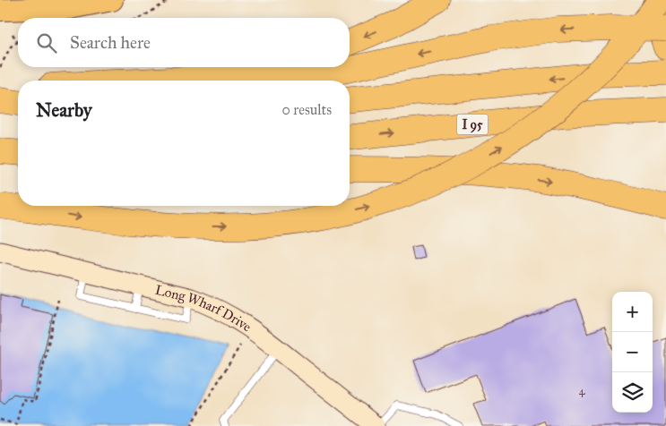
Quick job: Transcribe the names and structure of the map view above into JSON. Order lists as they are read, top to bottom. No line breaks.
{"streets":{"highway":["I 95"],"main road":["Long Wharf Drive"]},"house_numbers":["4"],"page":{"search":"Search here","heading":["Nearby","0 results"],"map_buttons":["+","−"]}}
